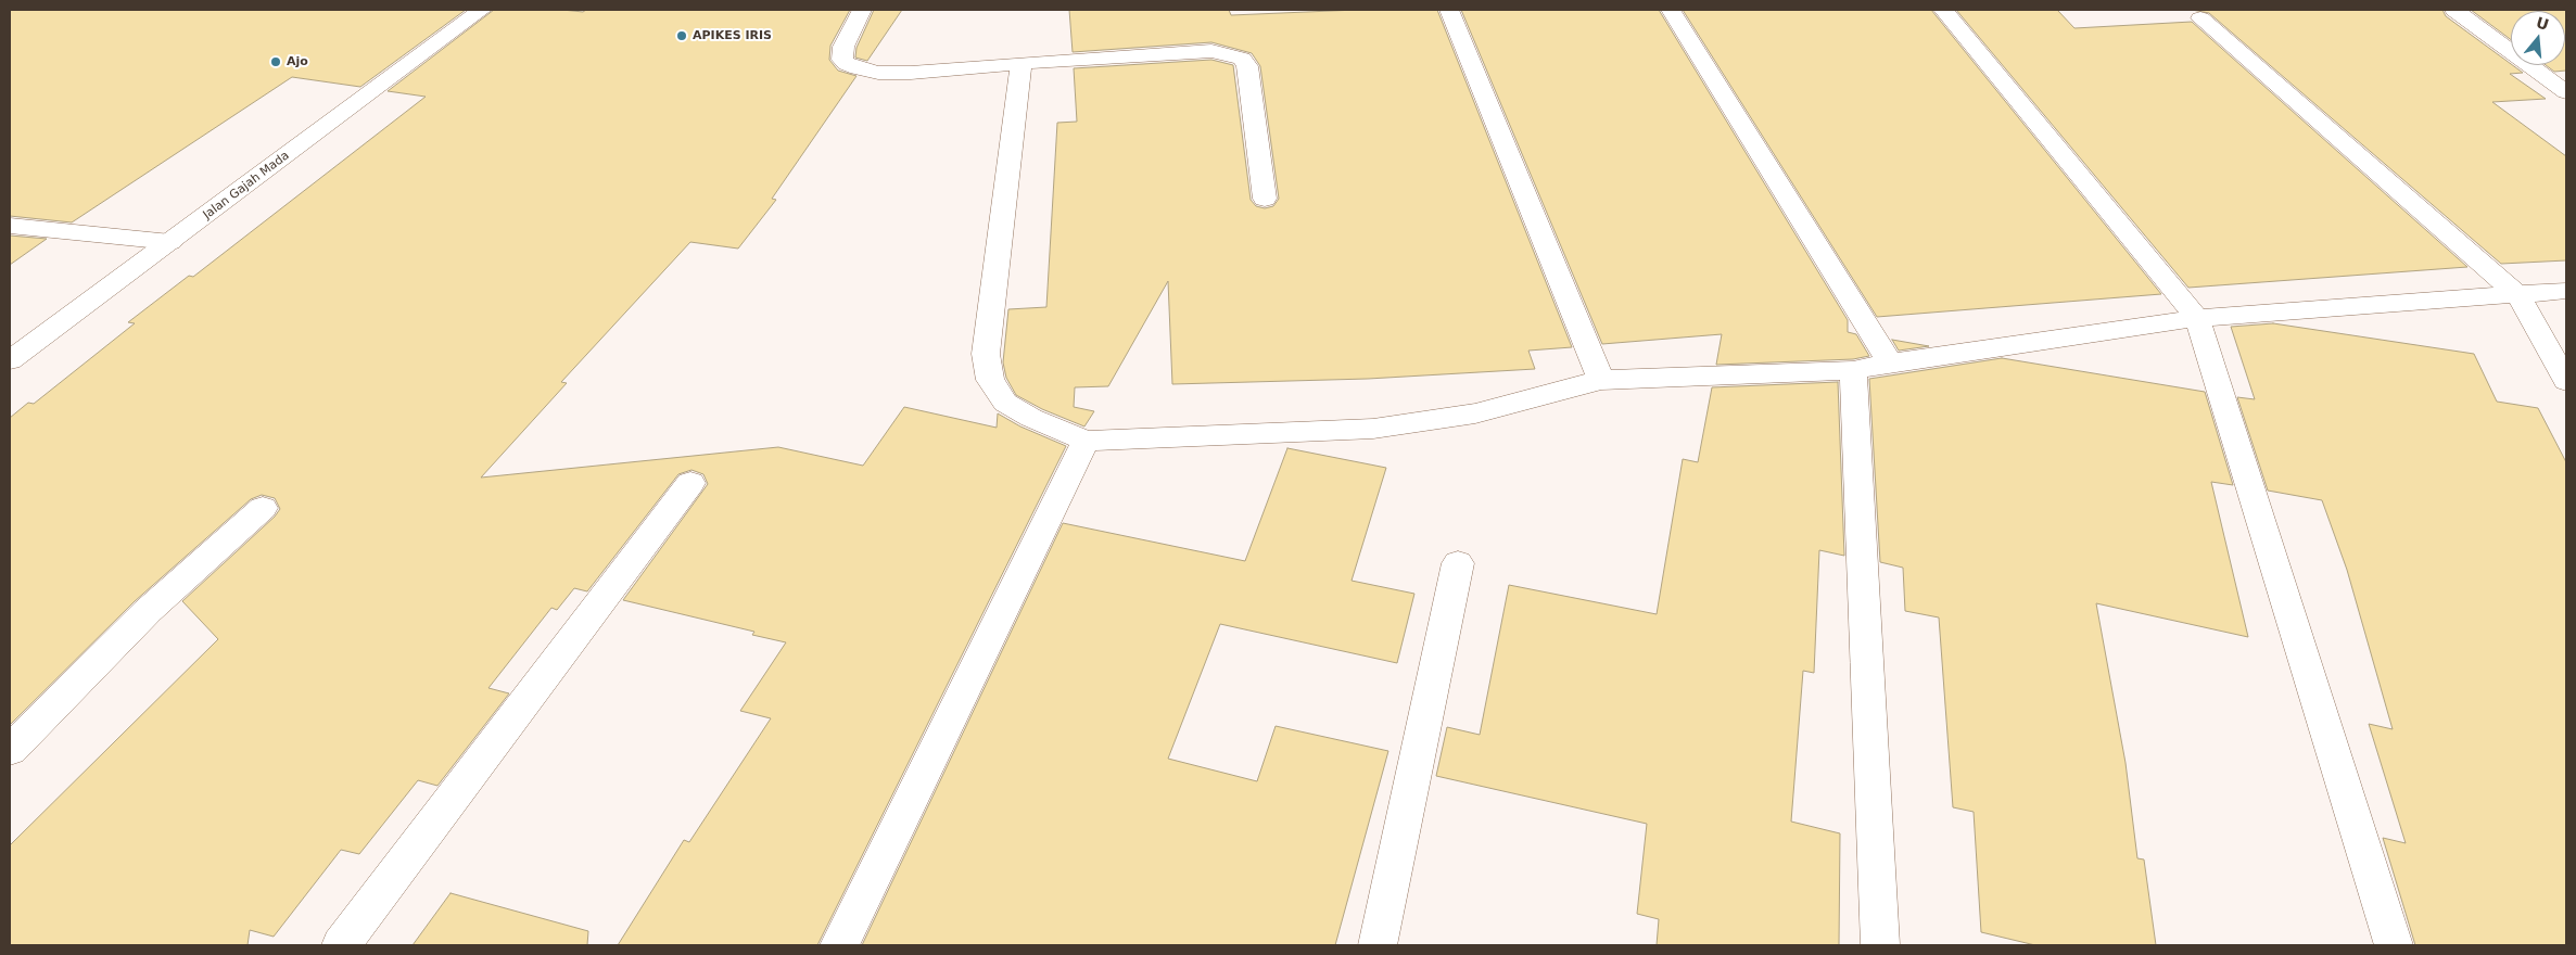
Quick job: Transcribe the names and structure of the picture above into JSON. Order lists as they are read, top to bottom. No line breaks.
{"streets":{"street":["Jalan Gajah Mada"]},"places":["APIKES IRIS","Ajo"],"north":"top"}
